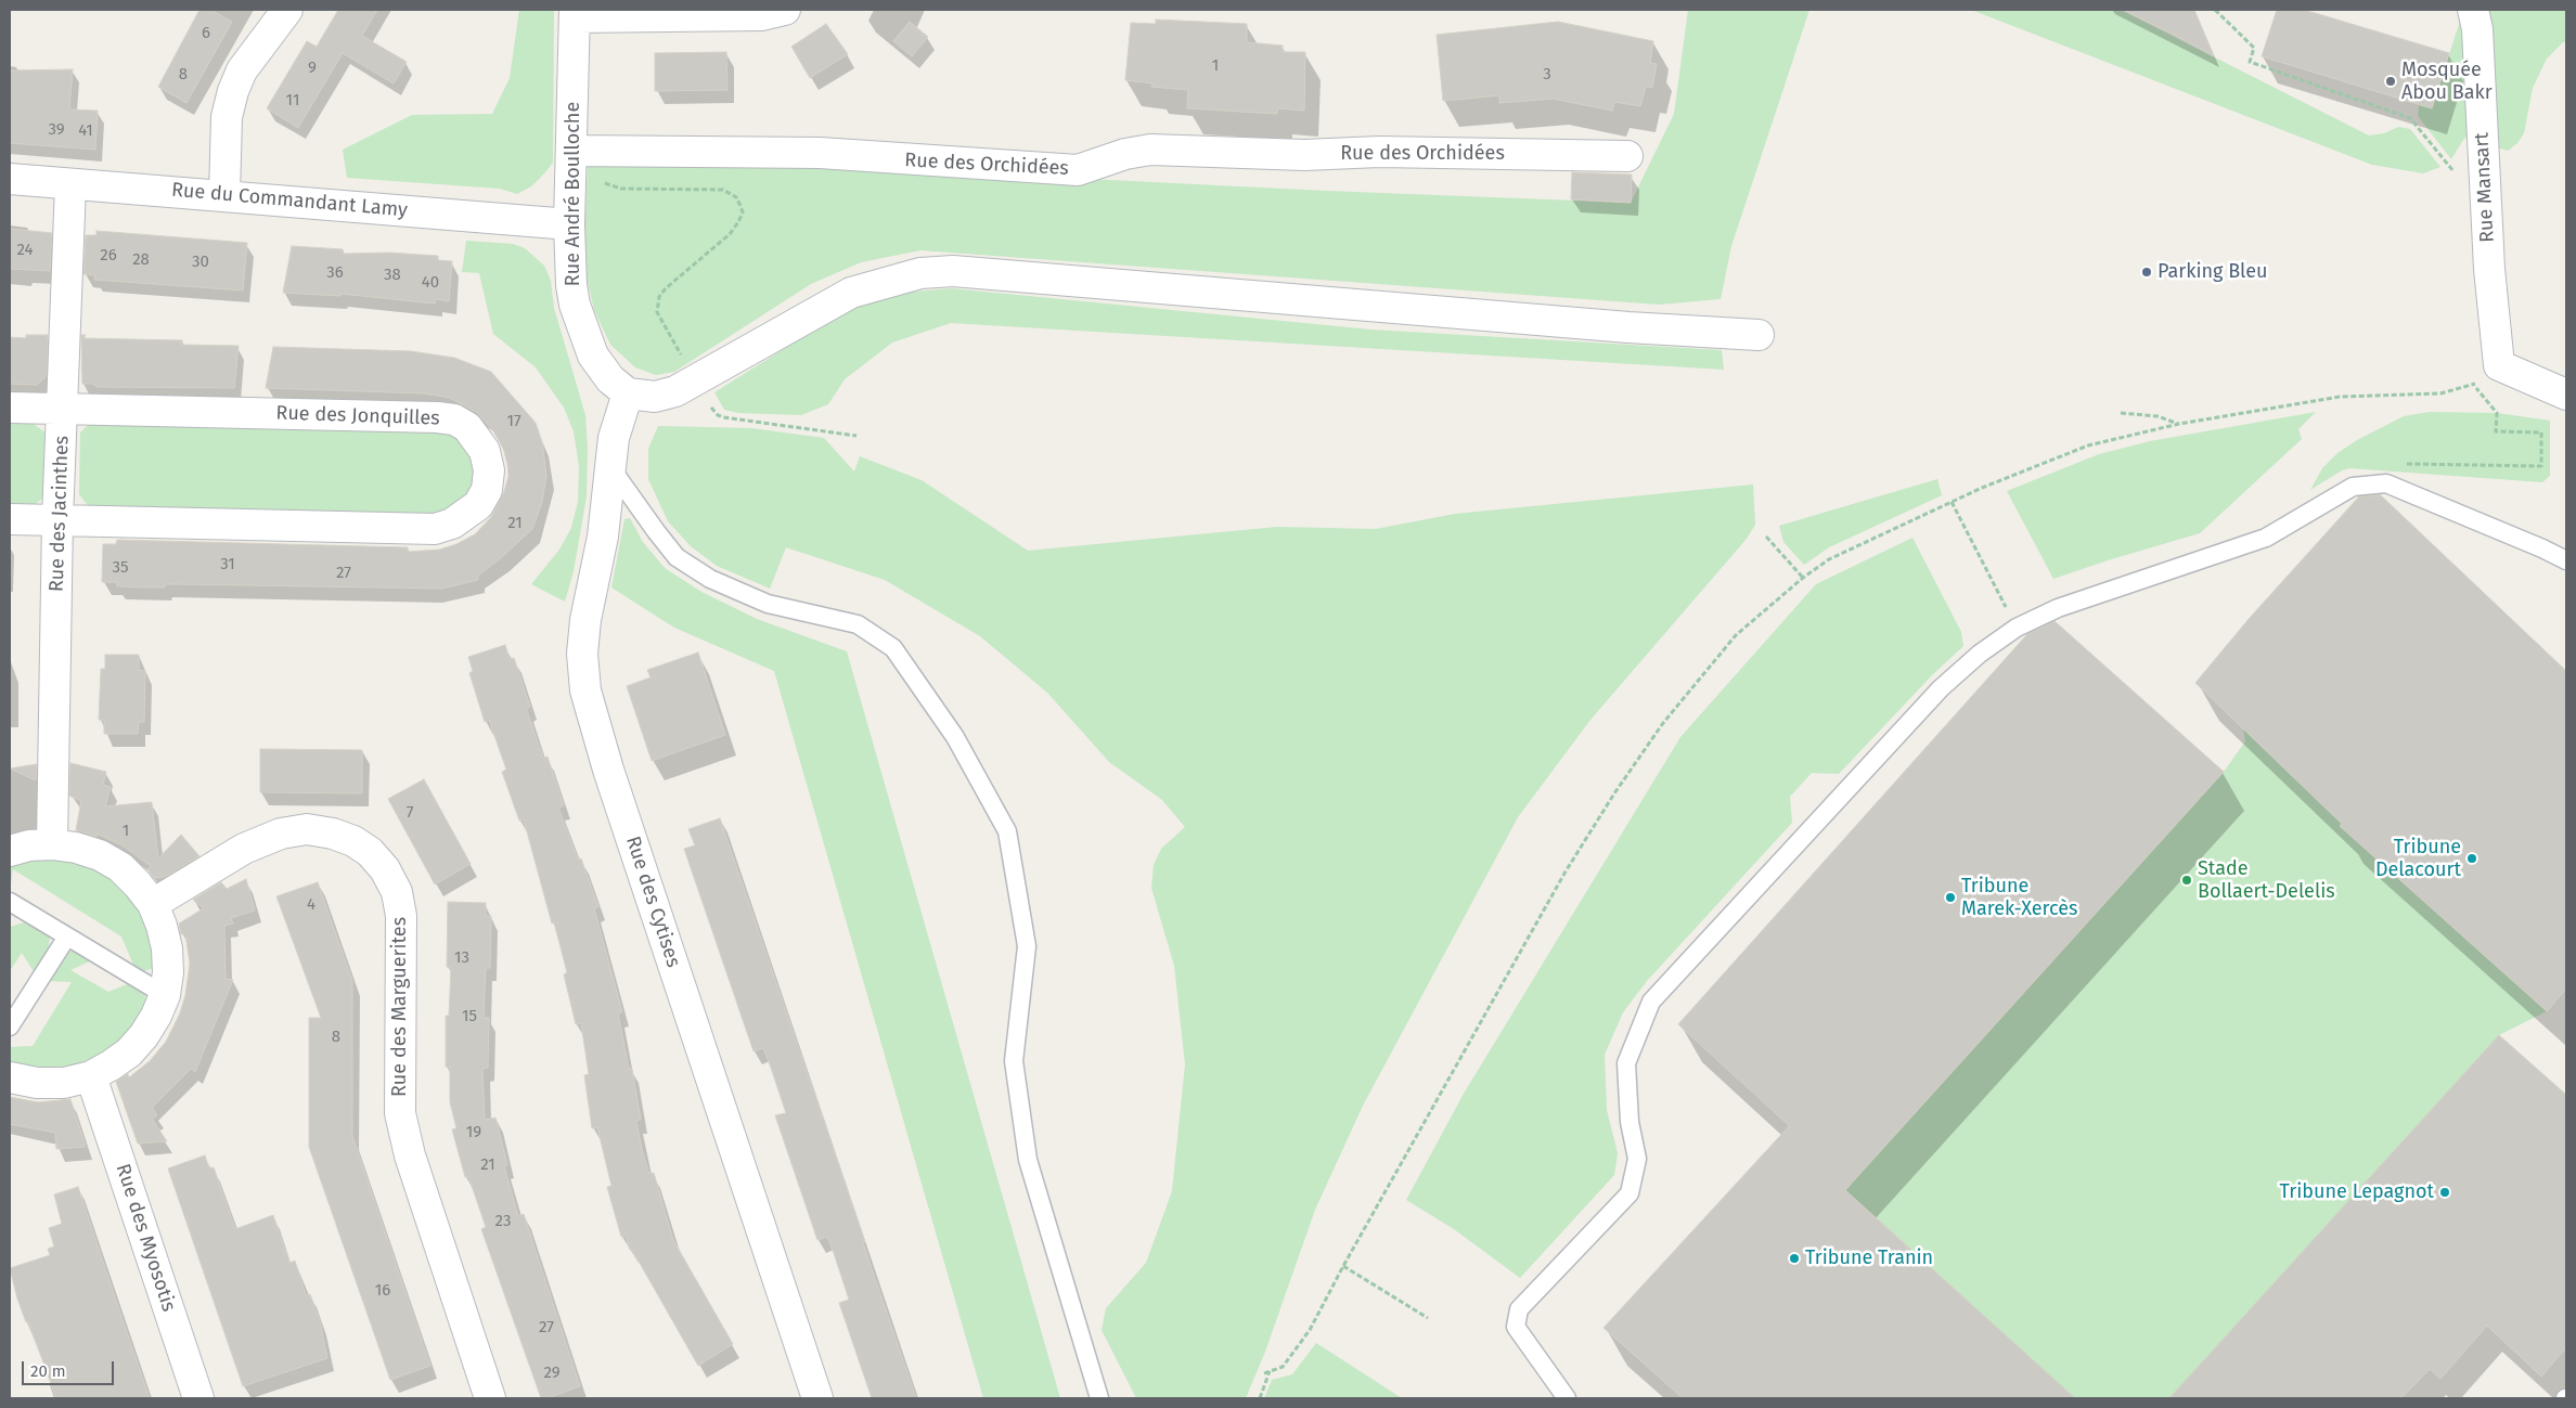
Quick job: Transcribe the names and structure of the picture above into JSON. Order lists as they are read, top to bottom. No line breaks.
{"streets":{"street":["Rue des Orchidées","Rue Mansart","Rue André Boulloche","Rue du Commandant Lamy","Rue des Jonquilles","Rue des Jacinthes","Rue des Cytises","Rue des Marguerites","Rue des Myosotis"]},"crossings":[["Rue des Orchidées","Rue André Boulloche"],["Rue André Boulloche","Rue du Commandant Lamy"],["Rue André Boulloche","Rue des Cytises"],["Rue du Commandant Lamy","Rue des Jacinthes"],["Rue des Jonquilles","Rue des Jacinthes"]],"places":["Mosquée Abou Bakr","Parking Bleu","Tribune Delacourt","Stade Bollaert-Delelis","Tribune Marek-Xercès","Tribune Lepagnot","Tribune Tranin"],"house_numbers":["6","1","9","8","3","11","39","41","24","26","28","30","36","38","40","17","21","31","35","27","7","1","4","13","15","8","19","21","23","16","27","29"],"scale_bar":"20 m"}
